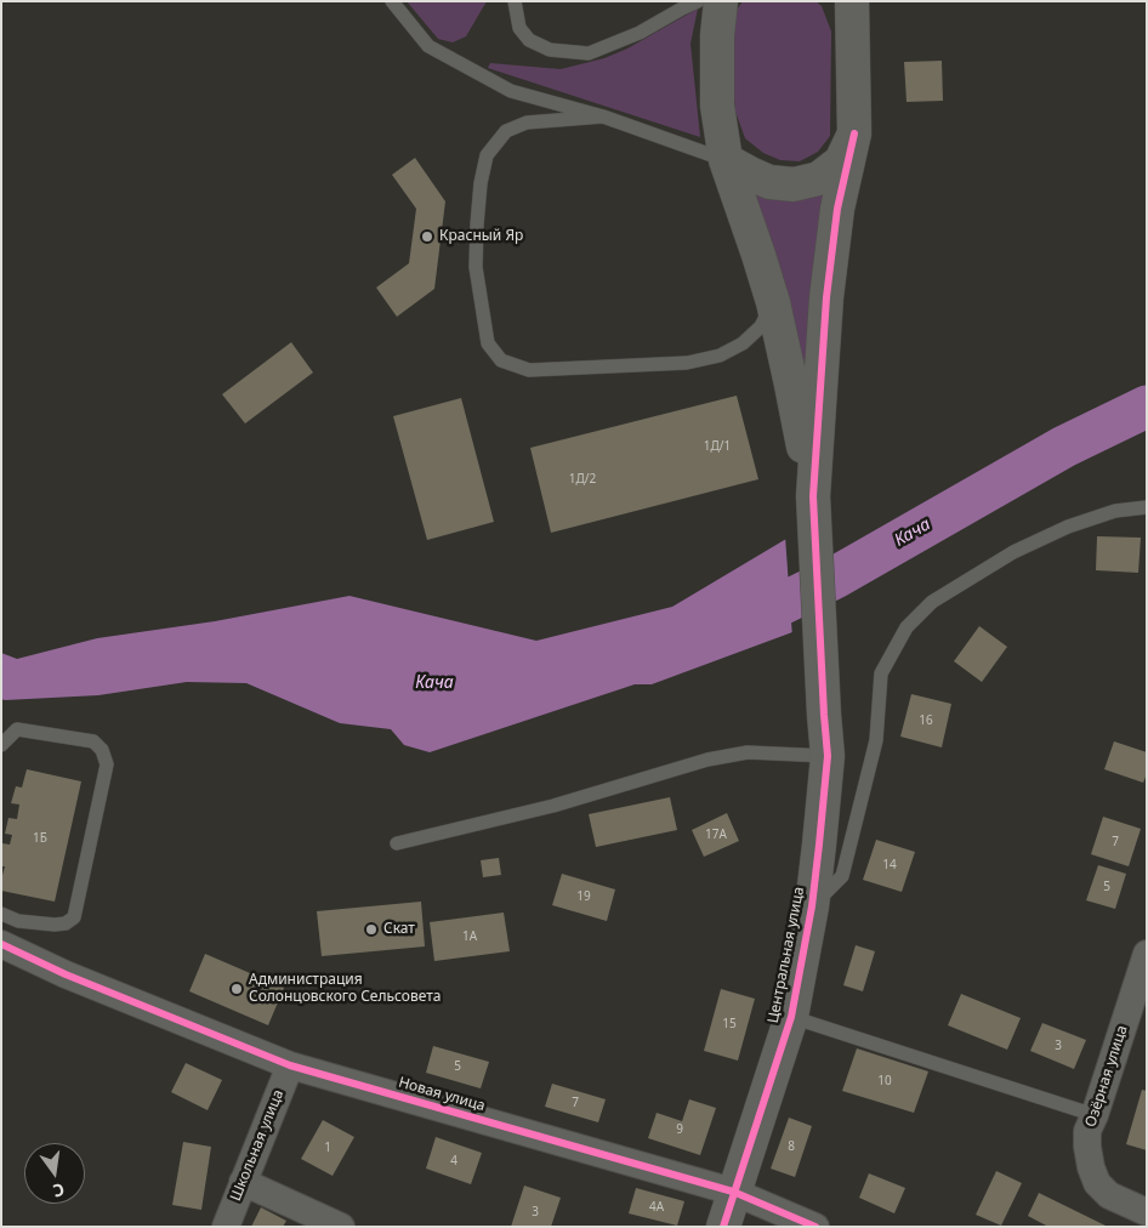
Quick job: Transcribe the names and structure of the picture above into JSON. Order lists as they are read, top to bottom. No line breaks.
{"streets":{"street":["Центральная улица","Озёрная улица","Новая улица","Школьная улица"]},"crossings":[["Центральная улица","Новая улица"],["Новая улица","Школьная улица"]],"water":["Кача"],"places":["Красный Яр","Скат","Администрация Солонцовского Сельсовета"],"house_numbers":["1Д/1","1Д/2","16","17А","1Б","7","14","5","19","1А","15","3","5","10","7","9","8","1","4","4А","3"],"north":"bottom"}
